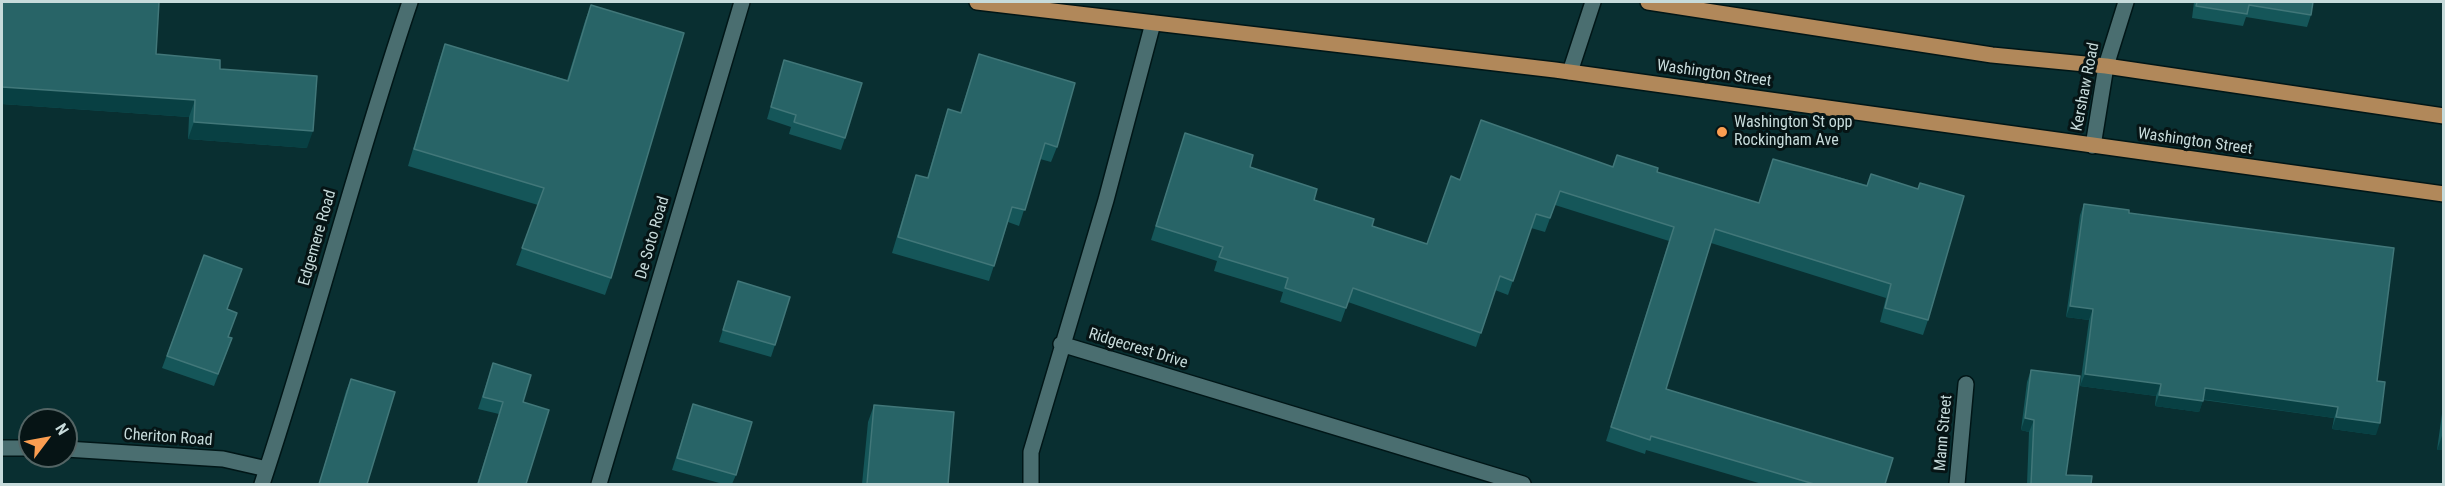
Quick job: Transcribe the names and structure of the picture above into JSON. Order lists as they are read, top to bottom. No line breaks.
{"streets":{"main road":["Washington Street"],"street":["Kershaw Road","Edgemere Road","De Soto Road","Ridgecrest Drive","Mann Street","Cheriton Road"]},"crossings":[["Washington Street","Kershaw Road"],["Washington Street","Ridgecrest Drive"],["Edgemere Road","Cheriton Road"]],"places":["Washington St opp Rockingham Ave"],"north":"top right"}
